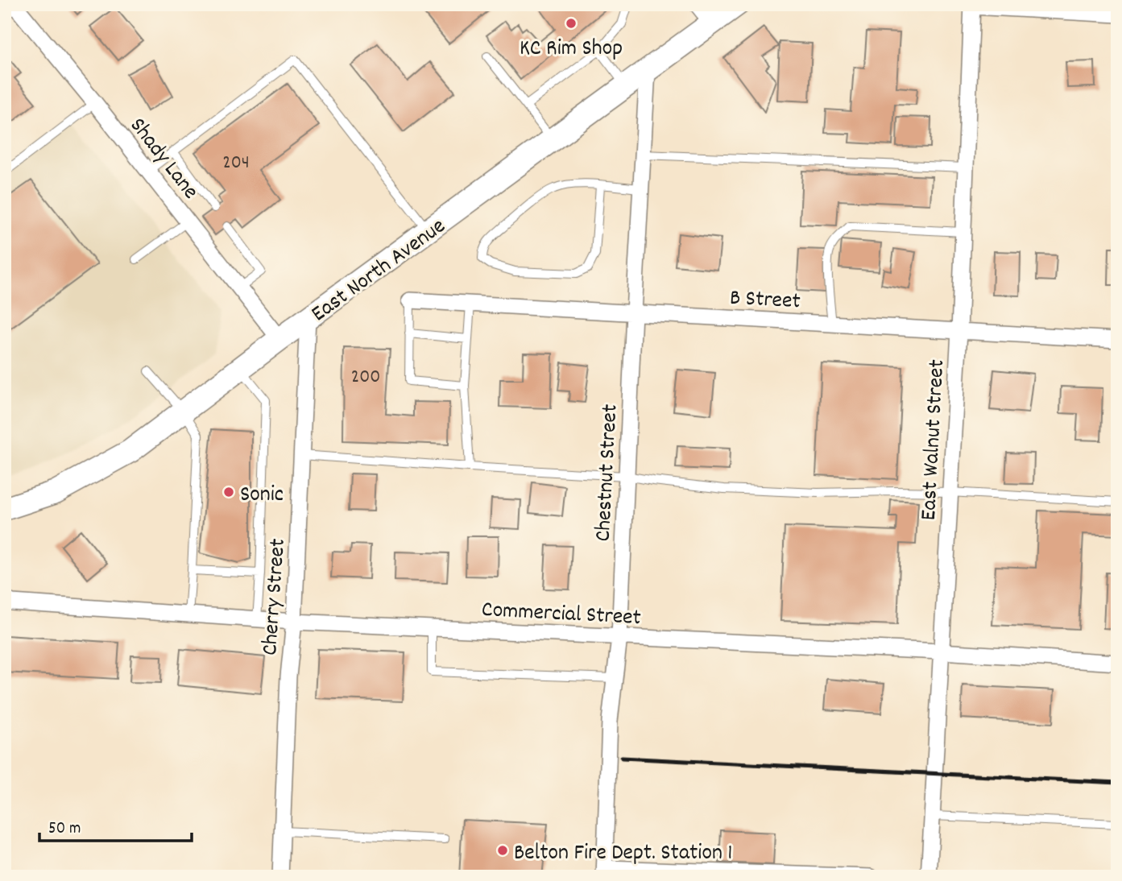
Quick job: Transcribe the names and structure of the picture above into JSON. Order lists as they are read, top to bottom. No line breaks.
{"streets":{"main road":["East North Avenue"],"street":["Shady Lane","B Street","East Walnut Street","Chestnut Street","Cherry Street","Commercial Street"]},"crossings":[["Shady Lane","East North Avenue"],["East North Avenue","Chestnut Street"],["East North Avenue","Cherry Street"],["B Street","East Walnut Street"],["B Street","Chestnut Street"],["East Walnut Street","Commercial Street"],["Chestnut Street","Commercial Street"],["Cherry Street","Commercial Street"]],"places":["KC Rim Shop","Sonic","Belton Fire Dept. Station 1"],"house_numbers":["204","200"],"scale_bar":"50 m"}
